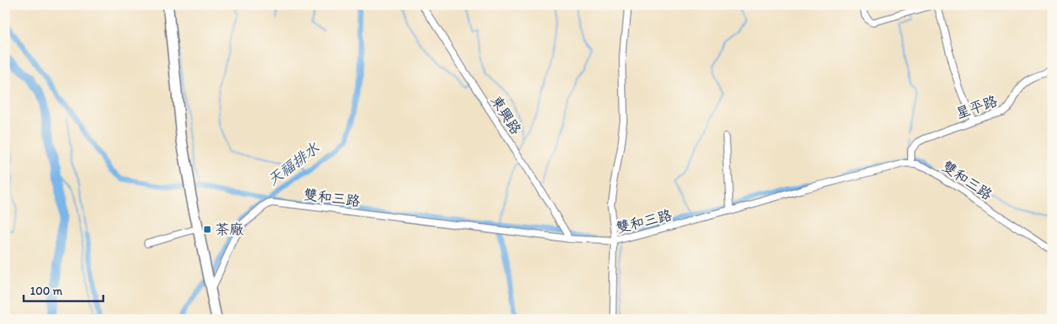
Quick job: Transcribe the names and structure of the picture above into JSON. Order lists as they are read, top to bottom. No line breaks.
{"streets":{"street":["星平路","東興路","雙和三路"]},"crossings":[["星平路","雙和三路"],["東興路","雙和三路"]],"water":["天福排水"],"places":{"transit":["茶廠"]},"scale_bar":"100 m"}
